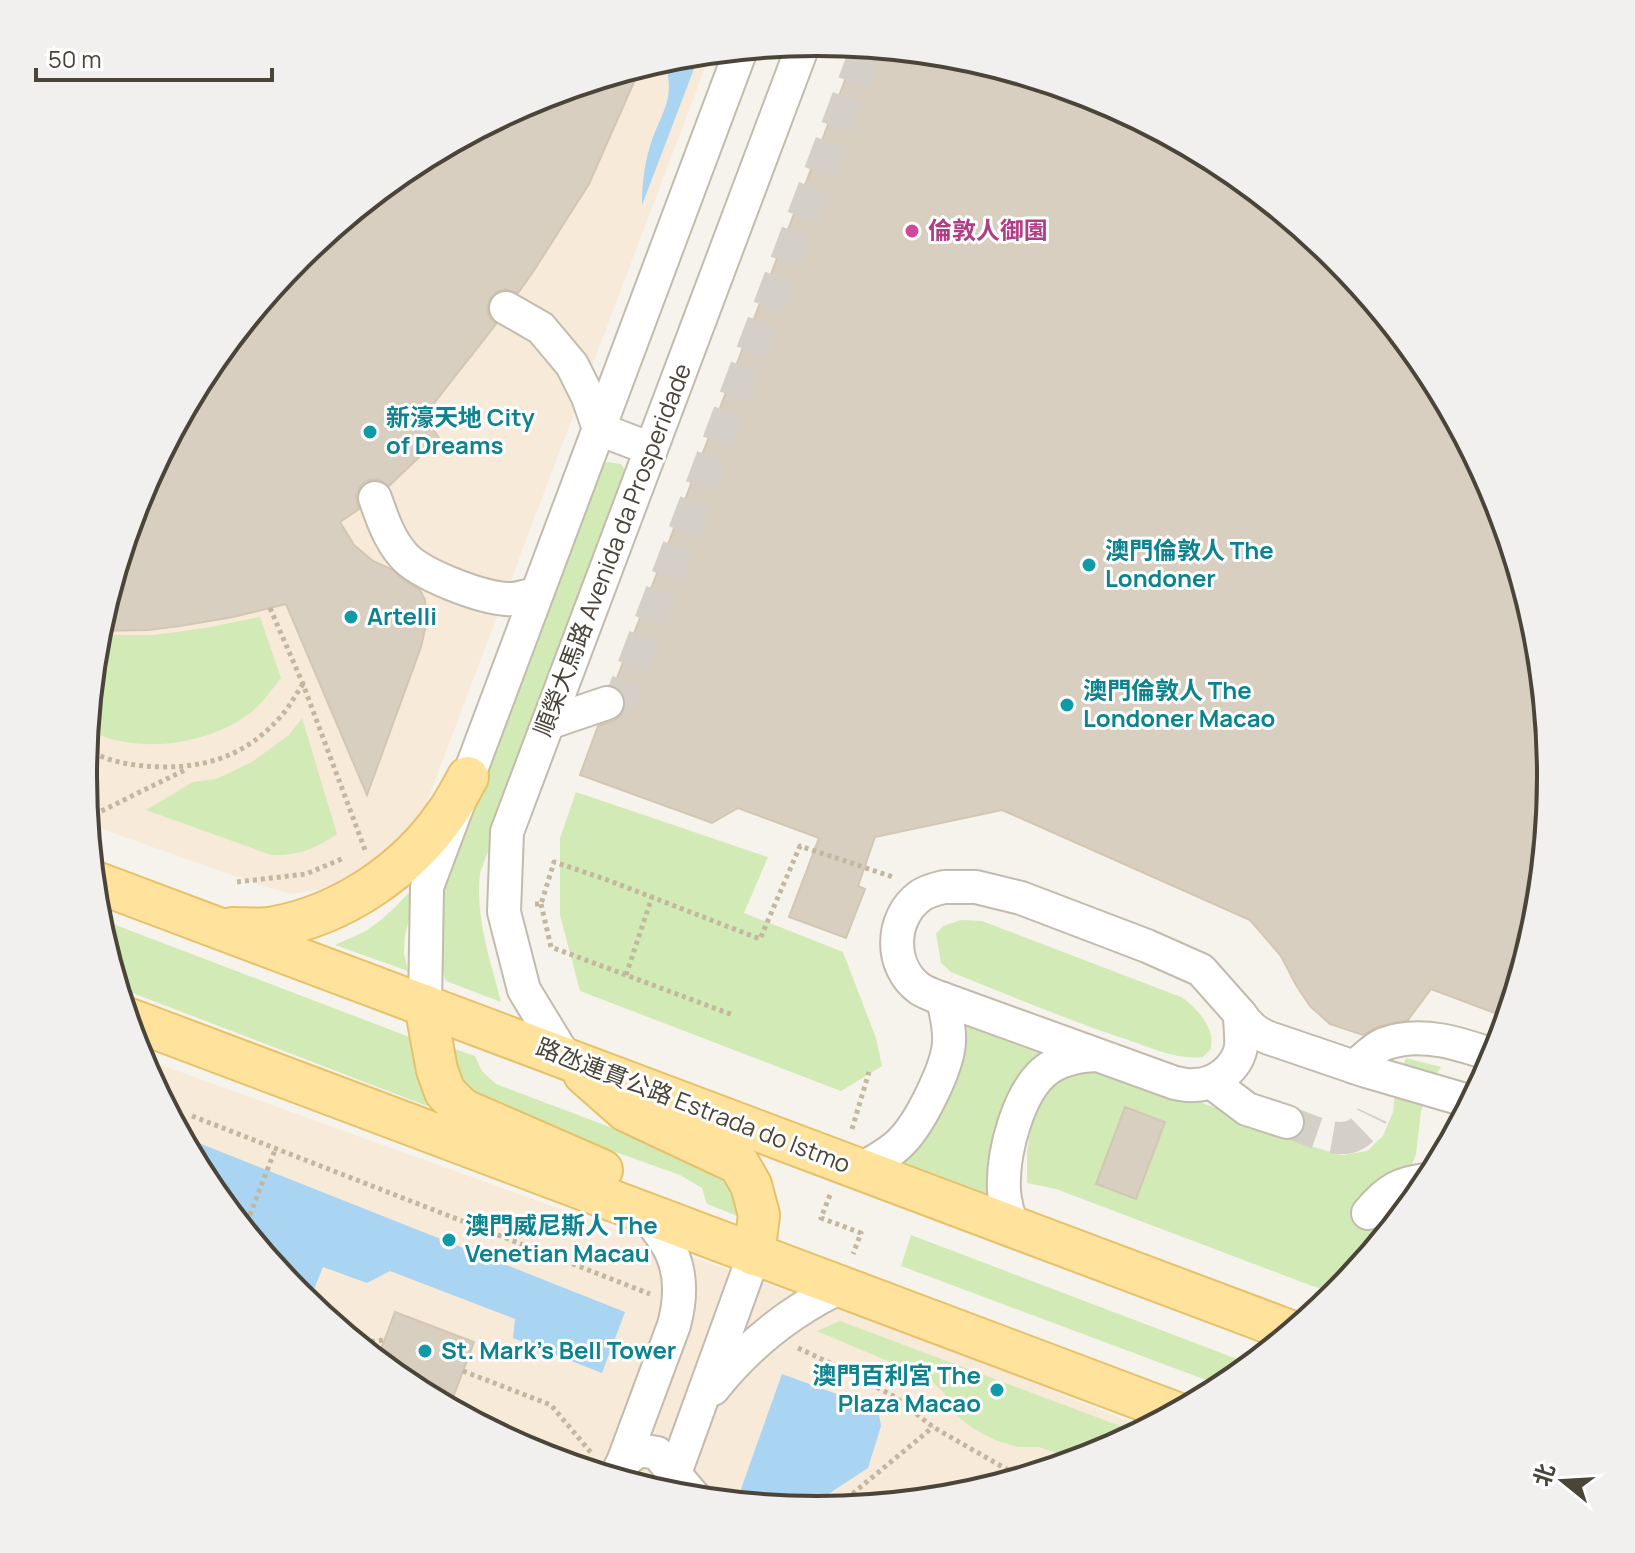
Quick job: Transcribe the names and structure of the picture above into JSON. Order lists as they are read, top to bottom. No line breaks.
{"streets":{"main road":["路氹連貫公路 Estrada do Istmo"],"street":["順榮大馬路 Avenida da Prosperidade"]},"crossings":[["順榮大馬路 Avenida da Prosperidade","路氹連貫公路 Estrada do Istmo"]],"places":["倫敦人御園","新濠天地 City of Dreams","澳門倫敦人 The Londoner","Artelli","澳門倫敦人 The Londoner Macao","澳門威尼斯人 The Venetian Macau","St. Mark's Bell Tower","澳門百利宮 The Plaza Macao"],"scale_bar":"50 m","north":"left"}
